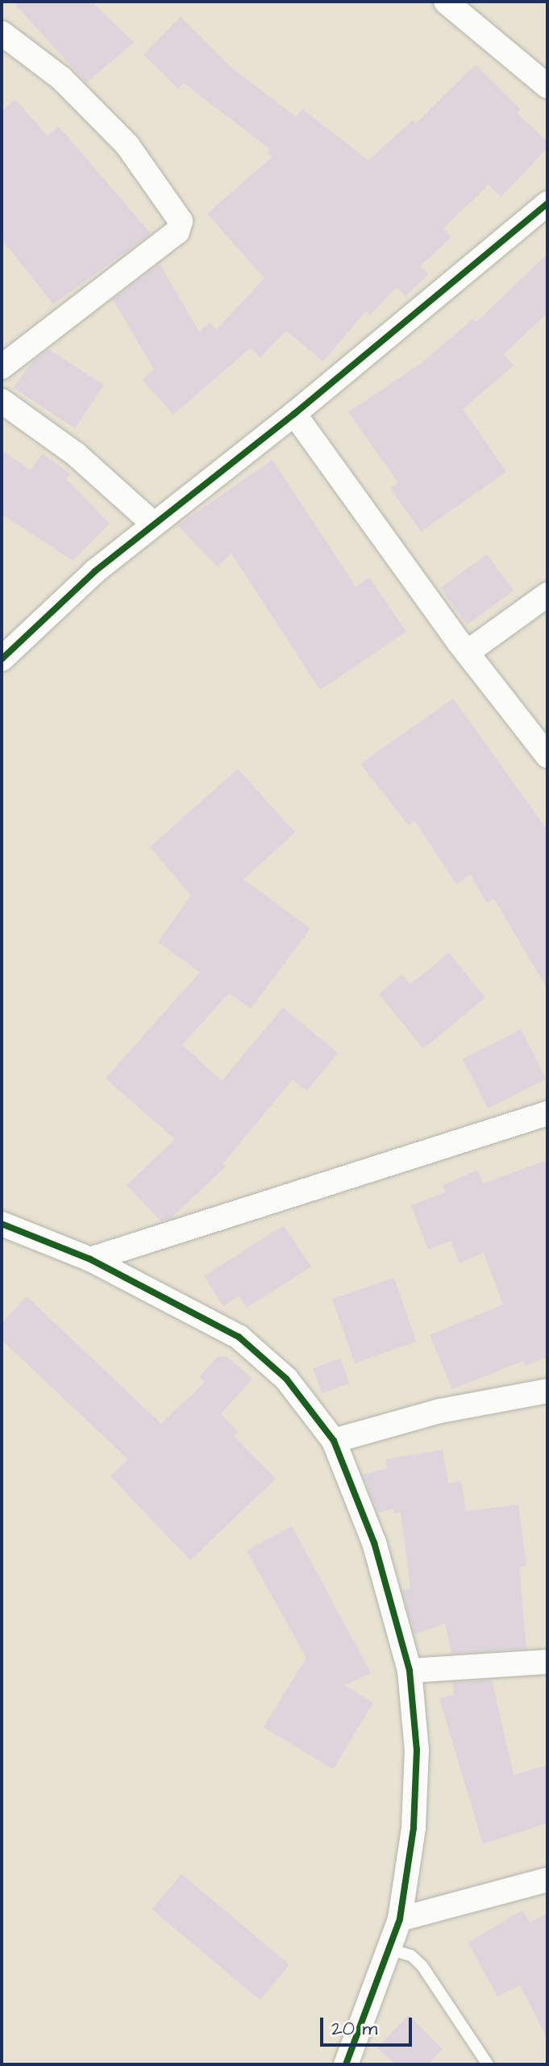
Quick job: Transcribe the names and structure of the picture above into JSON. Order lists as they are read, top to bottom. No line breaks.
{"scale_bar":"20 m"}
